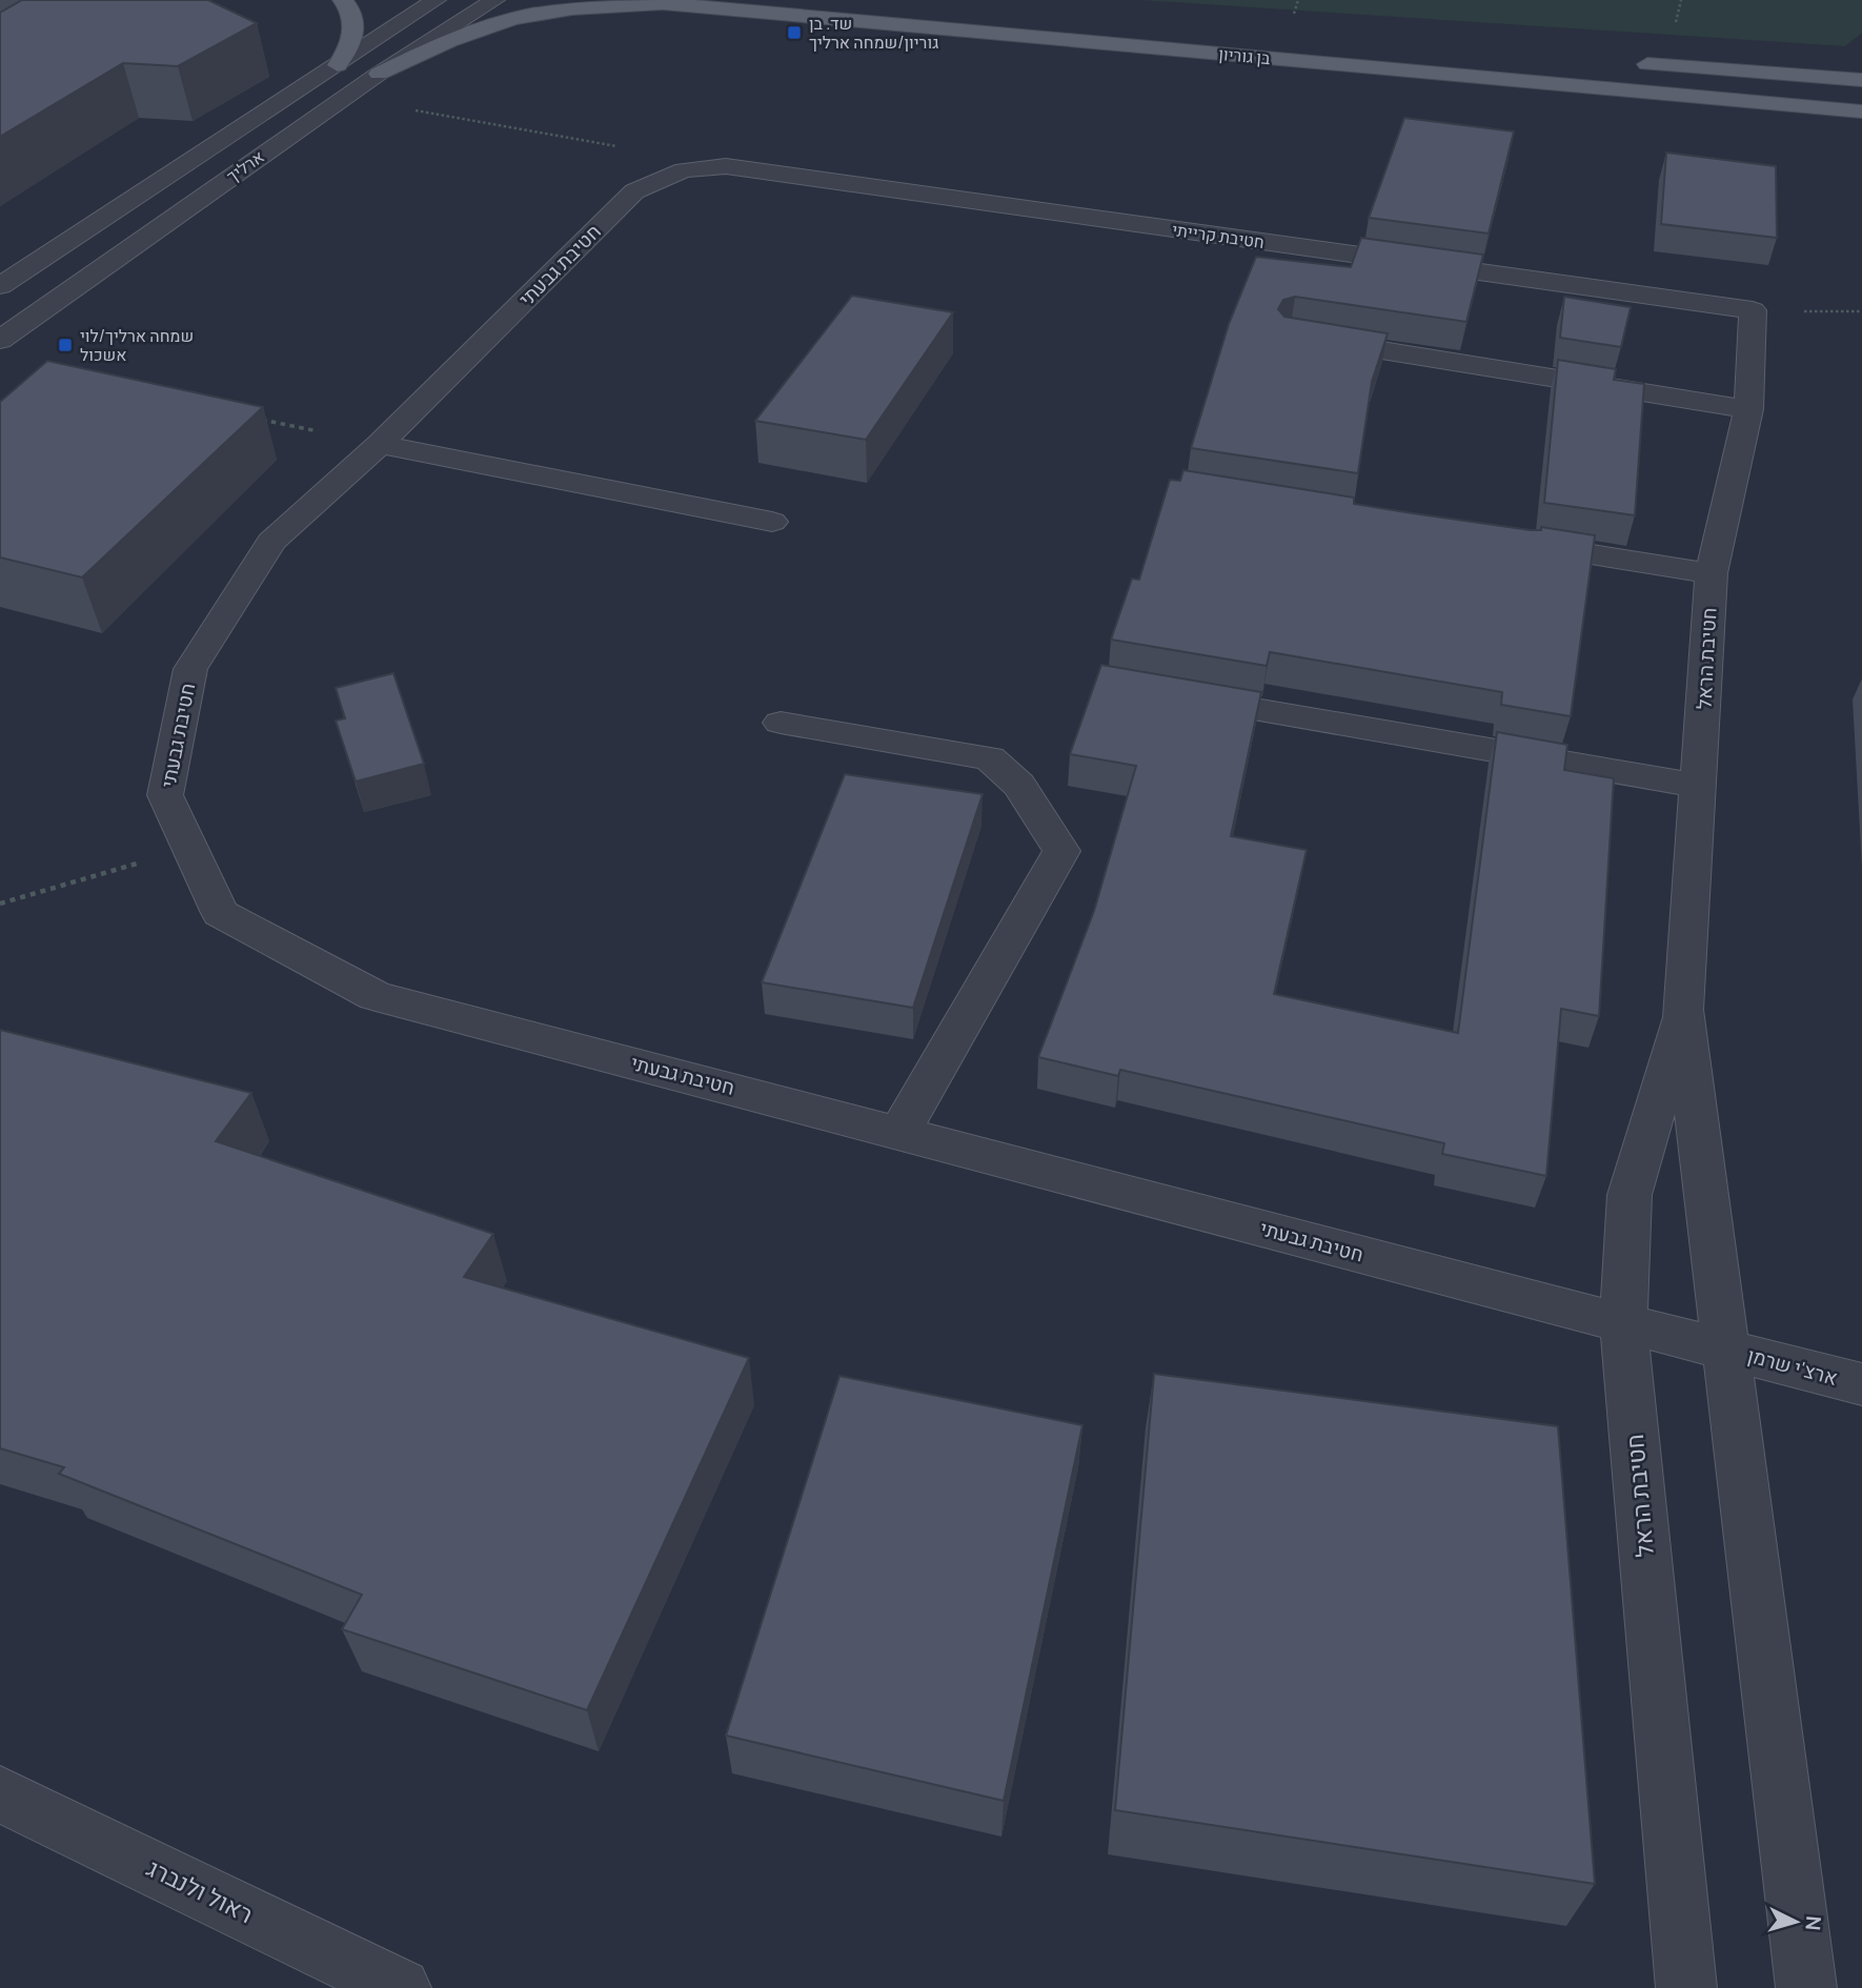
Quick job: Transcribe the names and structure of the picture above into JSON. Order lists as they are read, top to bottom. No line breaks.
{"streets":{"main road":["בן גוריון"],"street":["ארליך","חטיבת קרייתי","חטיבת גבעתי","חטיבת הראל","ארצ'י שרמן","ראול ולנברג"]},"crossings":[["חטיבת קרייתי","חטיבת גבעתי"],["חטיבת קרייתי","חטיבת הראל"],["חטיבת גבעתי","חטיבת הראל"],["חטיבת גבעתי","ארצ'י שרמן"],["חטיבת הראל","ארצ'י שרמן"]],"places":{"transit":["שד. בן גוריון/שמחה ארליך","שמחה ארליך/לוי אשכול"]},"north":"right"}
